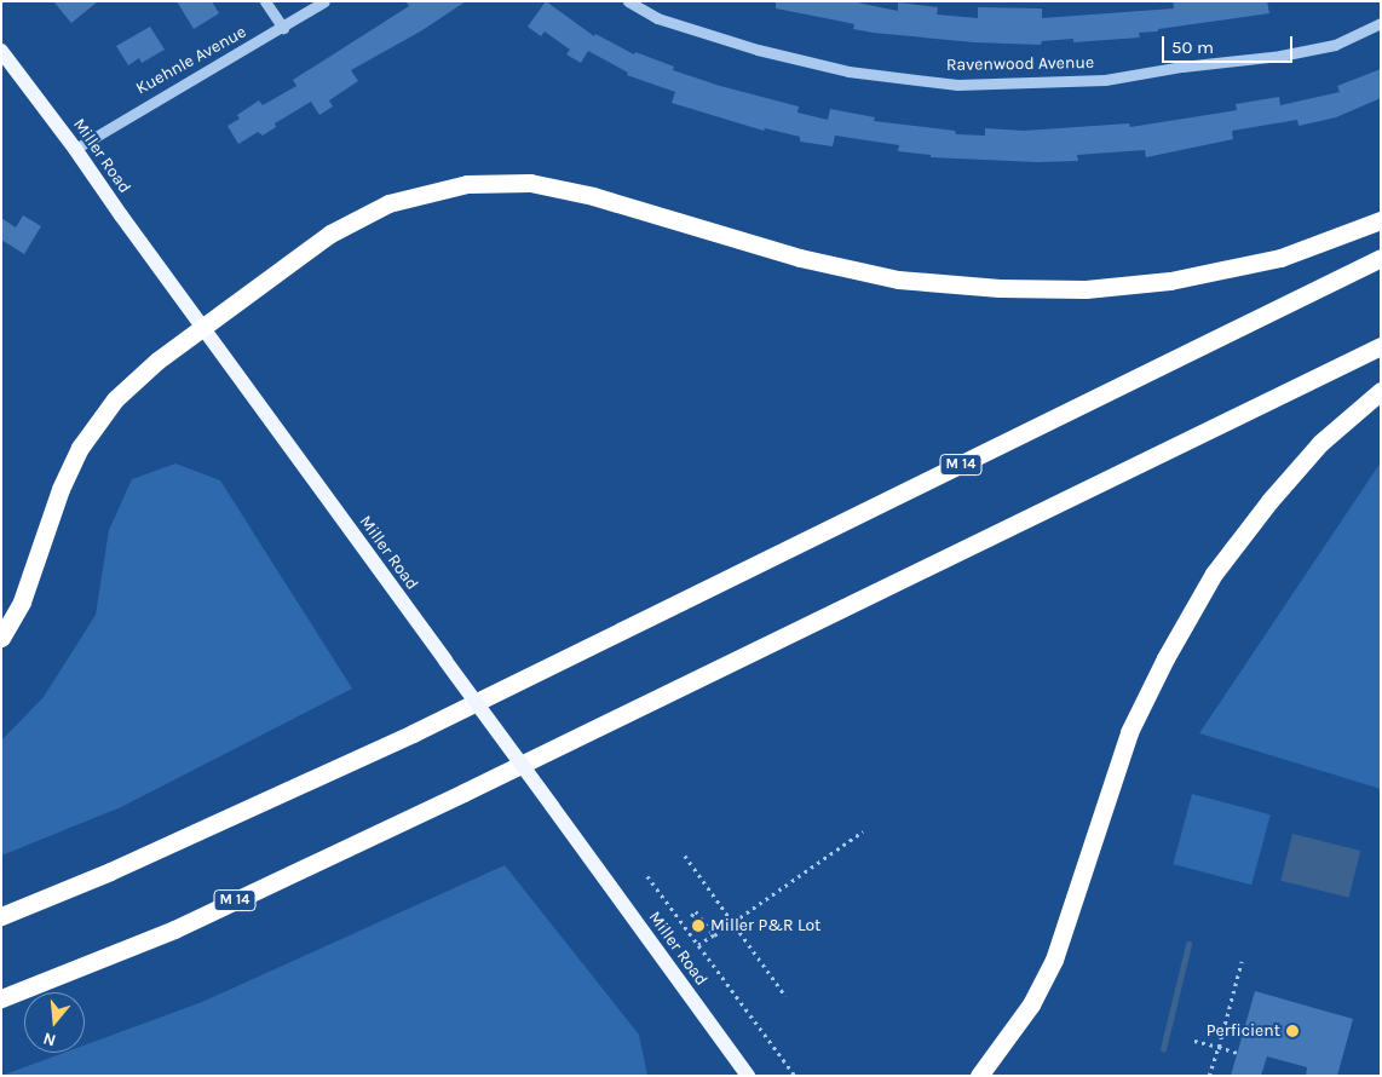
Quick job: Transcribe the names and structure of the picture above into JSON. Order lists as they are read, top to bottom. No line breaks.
{"streets":{"highway":["M 14"],"main road":["Miller Road"],"street":["Kuehnle Avenue","Ravenwood Avenue"]},"crossings":[["Kuehnle Avenue","Miller Road"]],"places":["Miller P&R Lot","Perficient"],"scale_bar":"50 m","north":"bottom"}
